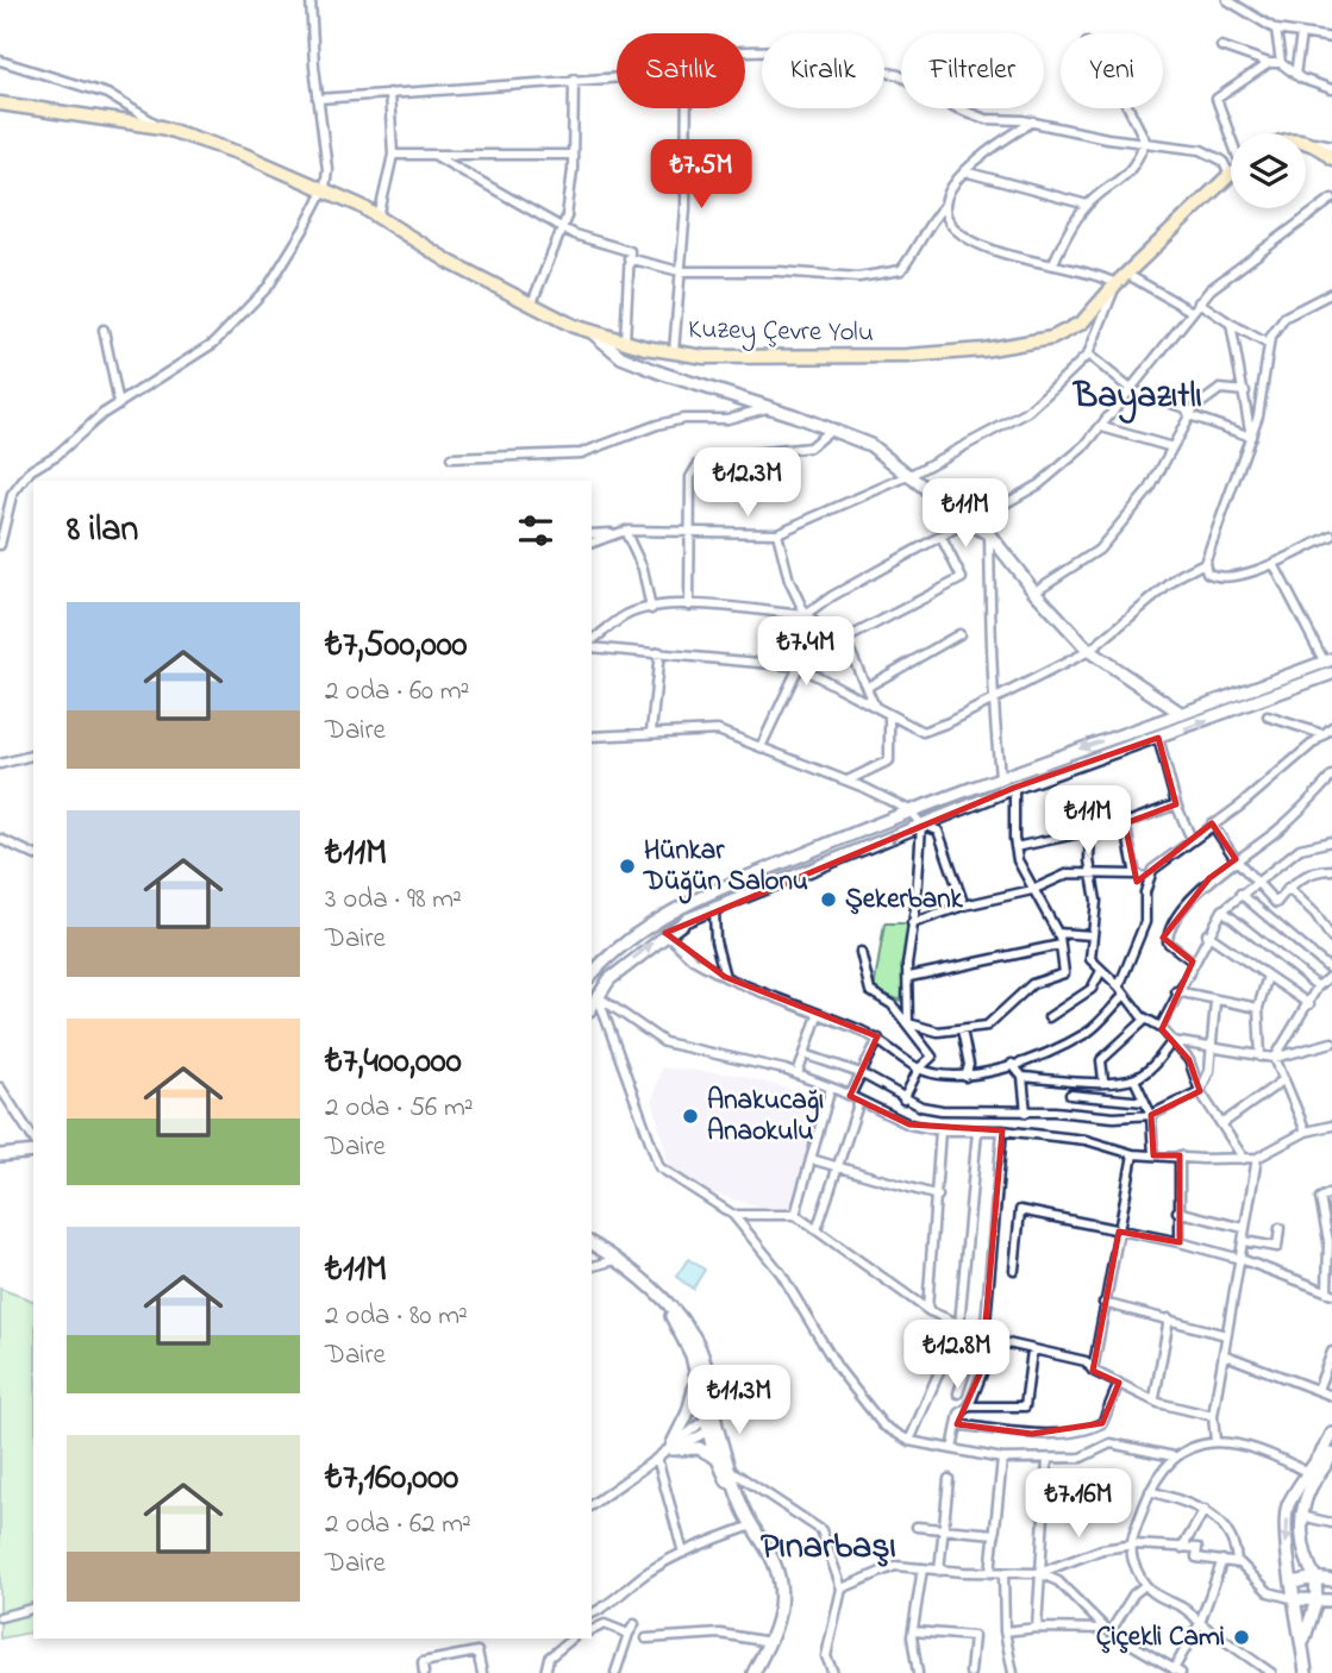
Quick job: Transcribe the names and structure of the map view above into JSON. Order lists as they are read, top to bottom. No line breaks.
{"streets":{"main road":["Kuzey Çevre Yolu"]},"districts":["Bayazıtlı","Pınarbaşı"],"places":["Hünkar Düğün Salonu","Şekerbank","Anakucağı Anaokulu","Çiçekli Cami"],"page":{"chip":["Satılık","Kiralık","Filtreler","Yeni"],"price":["₺7.5M","₺12.3M","₺11M","₺7.4M","₺11M","₺12.8M","₺11.3M","₺7.16M"],"heading":"8 ilan","list":[{"name":"₺7,500,000","note":"2 oda · 60 m² · Daire"},{"name":"₺11M","note":"3 oda · 98 m² · Daire"},{"name":"₺7,400,000","note":"2 oda · 56 m² · Daire"},{"name":"₺11M","note":"2 oda · 80 m² · Daire"},{"name":"₺7,160,000","note":"2 oda · 62 m² · Daire"}]}}
